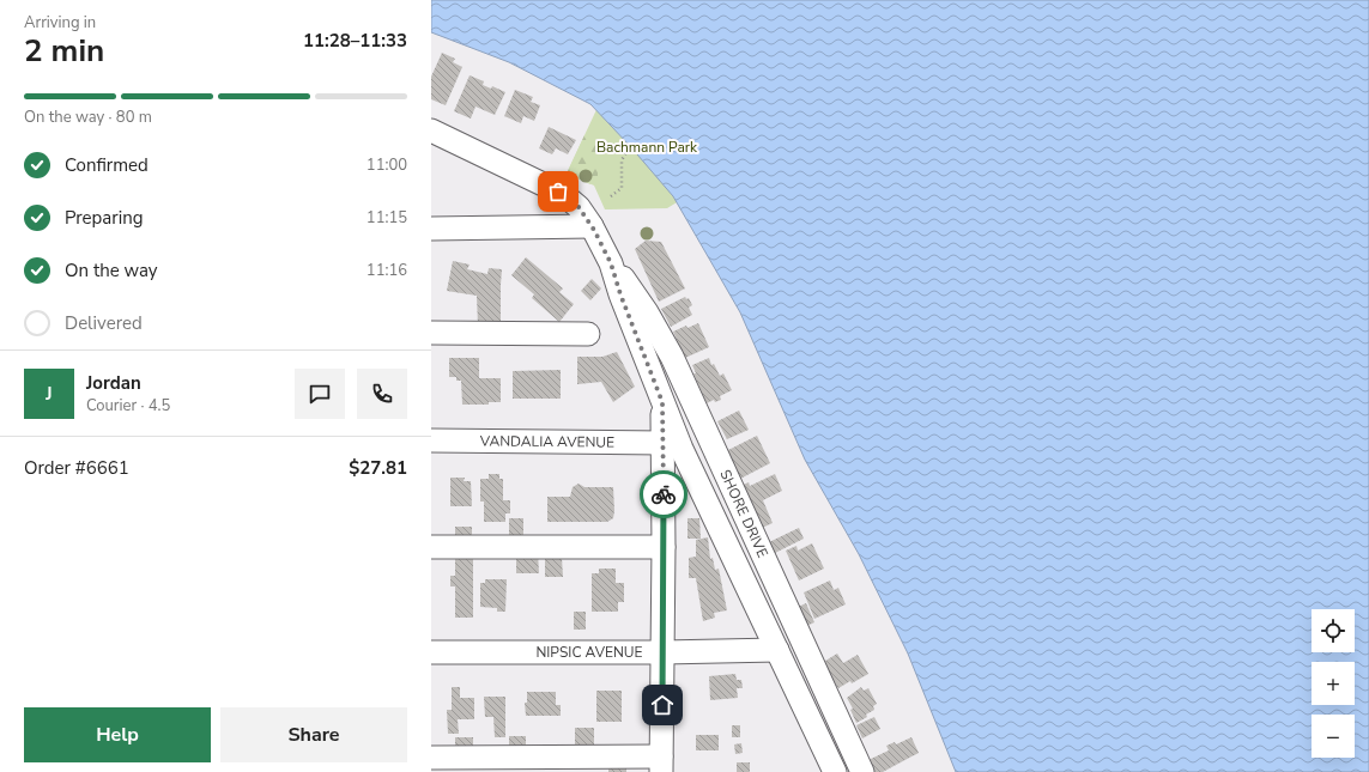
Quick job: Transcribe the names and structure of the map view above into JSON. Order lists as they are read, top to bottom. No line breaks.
{"streets":{"street":["VANDALIA AVENUE","SHORE DRIVE","NIPSIC AVENUE"]},"crossings":[["SHORE DRIVE","NIPSIC AVENUE"]],"parks":["Bachmann Park"],"page":{"heading":["2 min","Arriving in","11:28–11:33"],"panel":["Jordan","Courier · 4.5","Order #6661","$27.81"],"bar":"On the way · 80 m","list":[["Confirmed","11:00"],["Preparing","11:15"],["On the way","11:16"],"Delivered"],"round":"J","map_buttons":["+","−"],"buttons":["Help","Share"]}}
